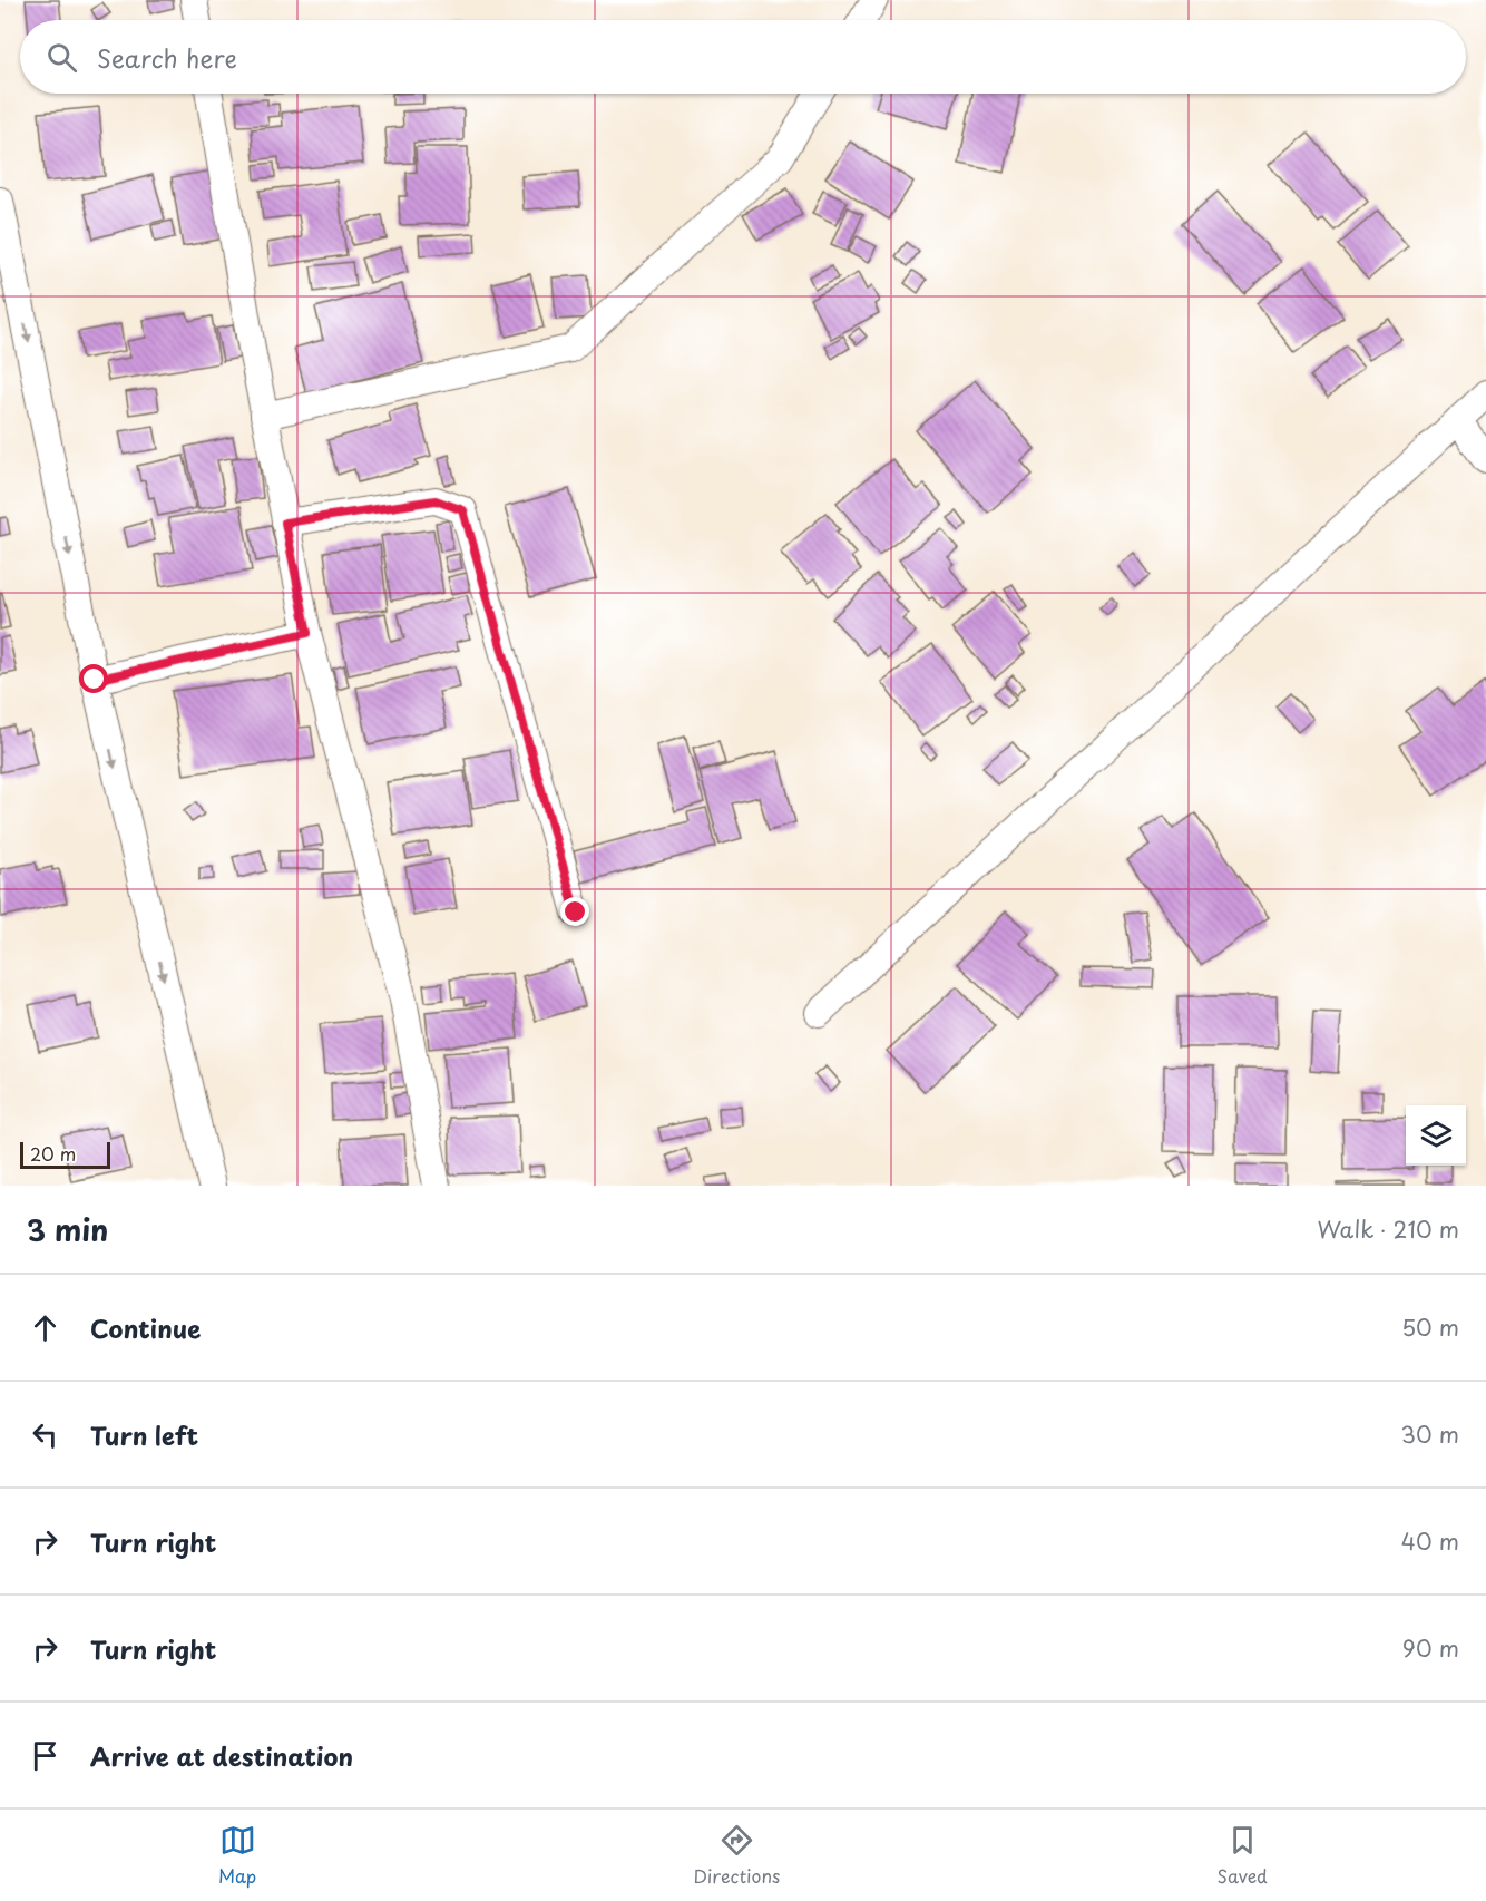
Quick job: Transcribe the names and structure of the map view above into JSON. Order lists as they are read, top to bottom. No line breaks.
{"scale_bar":"20 m","page":{"search":"Search here","scale":"20 m","heading":["3 min","Walk · 210 m"],"list":[["Continue","50 m"],["Turn left","30 m"],["Turn right","40 m"],["Turn right","90 m"],"Arrive at destination"],"nav":["Map","Directions","Saved"]}}
